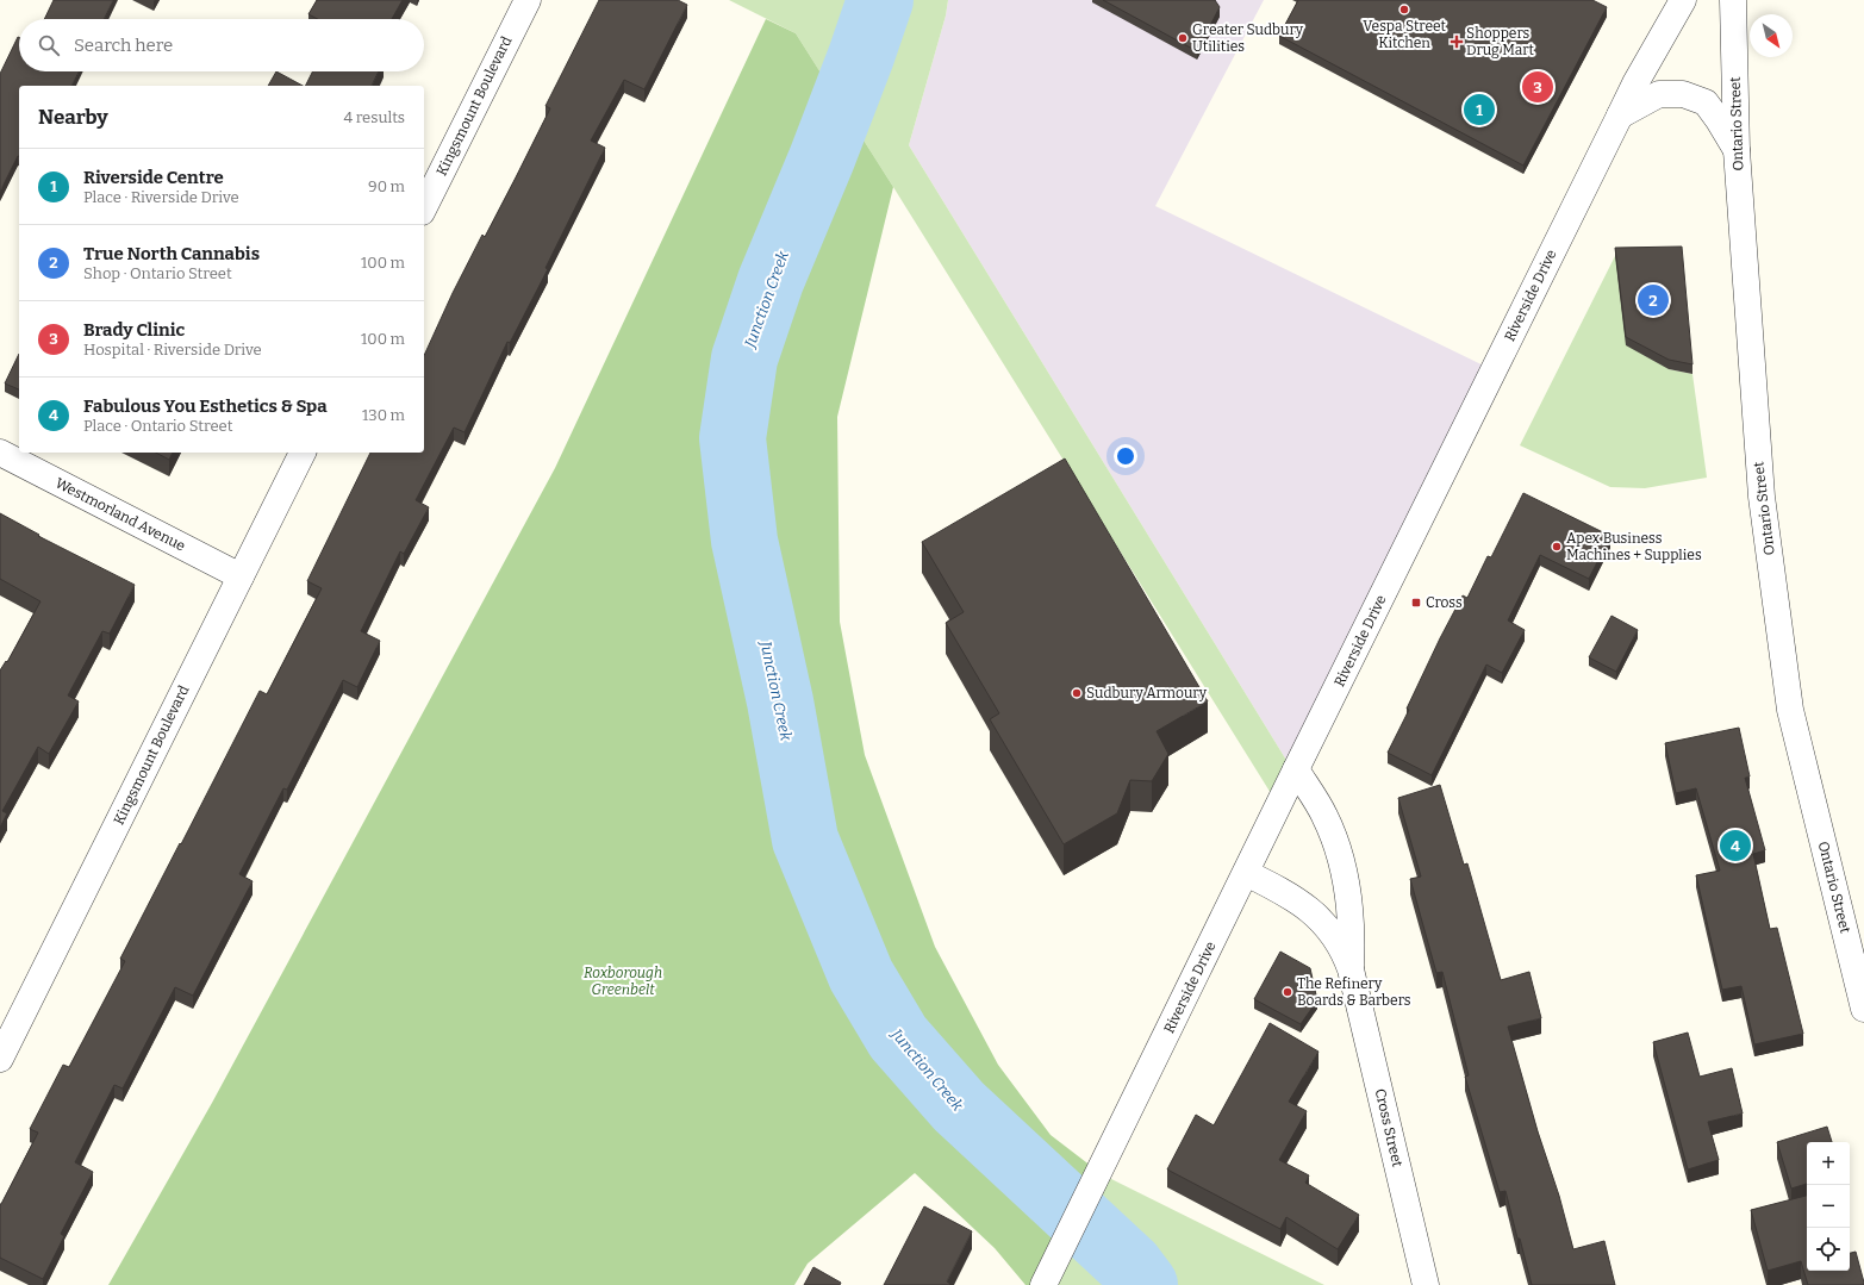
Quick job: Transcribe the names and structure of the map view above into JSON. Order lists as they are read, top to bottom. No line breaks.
{"streets":{"street":["Kingsmount Boulevard","Ontario Street","Riverside Drive","Westmorland Avenue","Cross Street"]},"crossings":[["Kingsmount Boulevard","Westmorland Avenue"],["Riverside Drive","Cross Street"]],"water":["Junction Creek"],"parks":["Roxborough Greenbelt"],"places":{"other":["Vespa Street Kitchen","Greater Sudbury Utilities","Apex Business Machines + Supplies","Sudbury Armoury","The Refinery Boards & Barbers"],"health":["Shoppers Drug Mart"],"transit":["Cross"]},"north":"bottom right","page":{"search":"Search here","pins":["3","1","2","4"],"heading":["Nearby","4 results"],"list":[{"mark":"1","name":"Riverside Centre","note":"Place · Riverside Drive","value":"90 m"},{"mark":"2","name":"True North Cannabis","note":"Shop · Ontario Street","value":"100 m"},{"mark":"3","name":"Brady Clinic","note":"Hospital · Riverside Drive","value":"100 m"},{"mark":"4","name":"Fabulous You Esthetics & Spa","note":"Place · Ontario Street","value":"130 m"}],"map_buttons":["+","−"]}}
